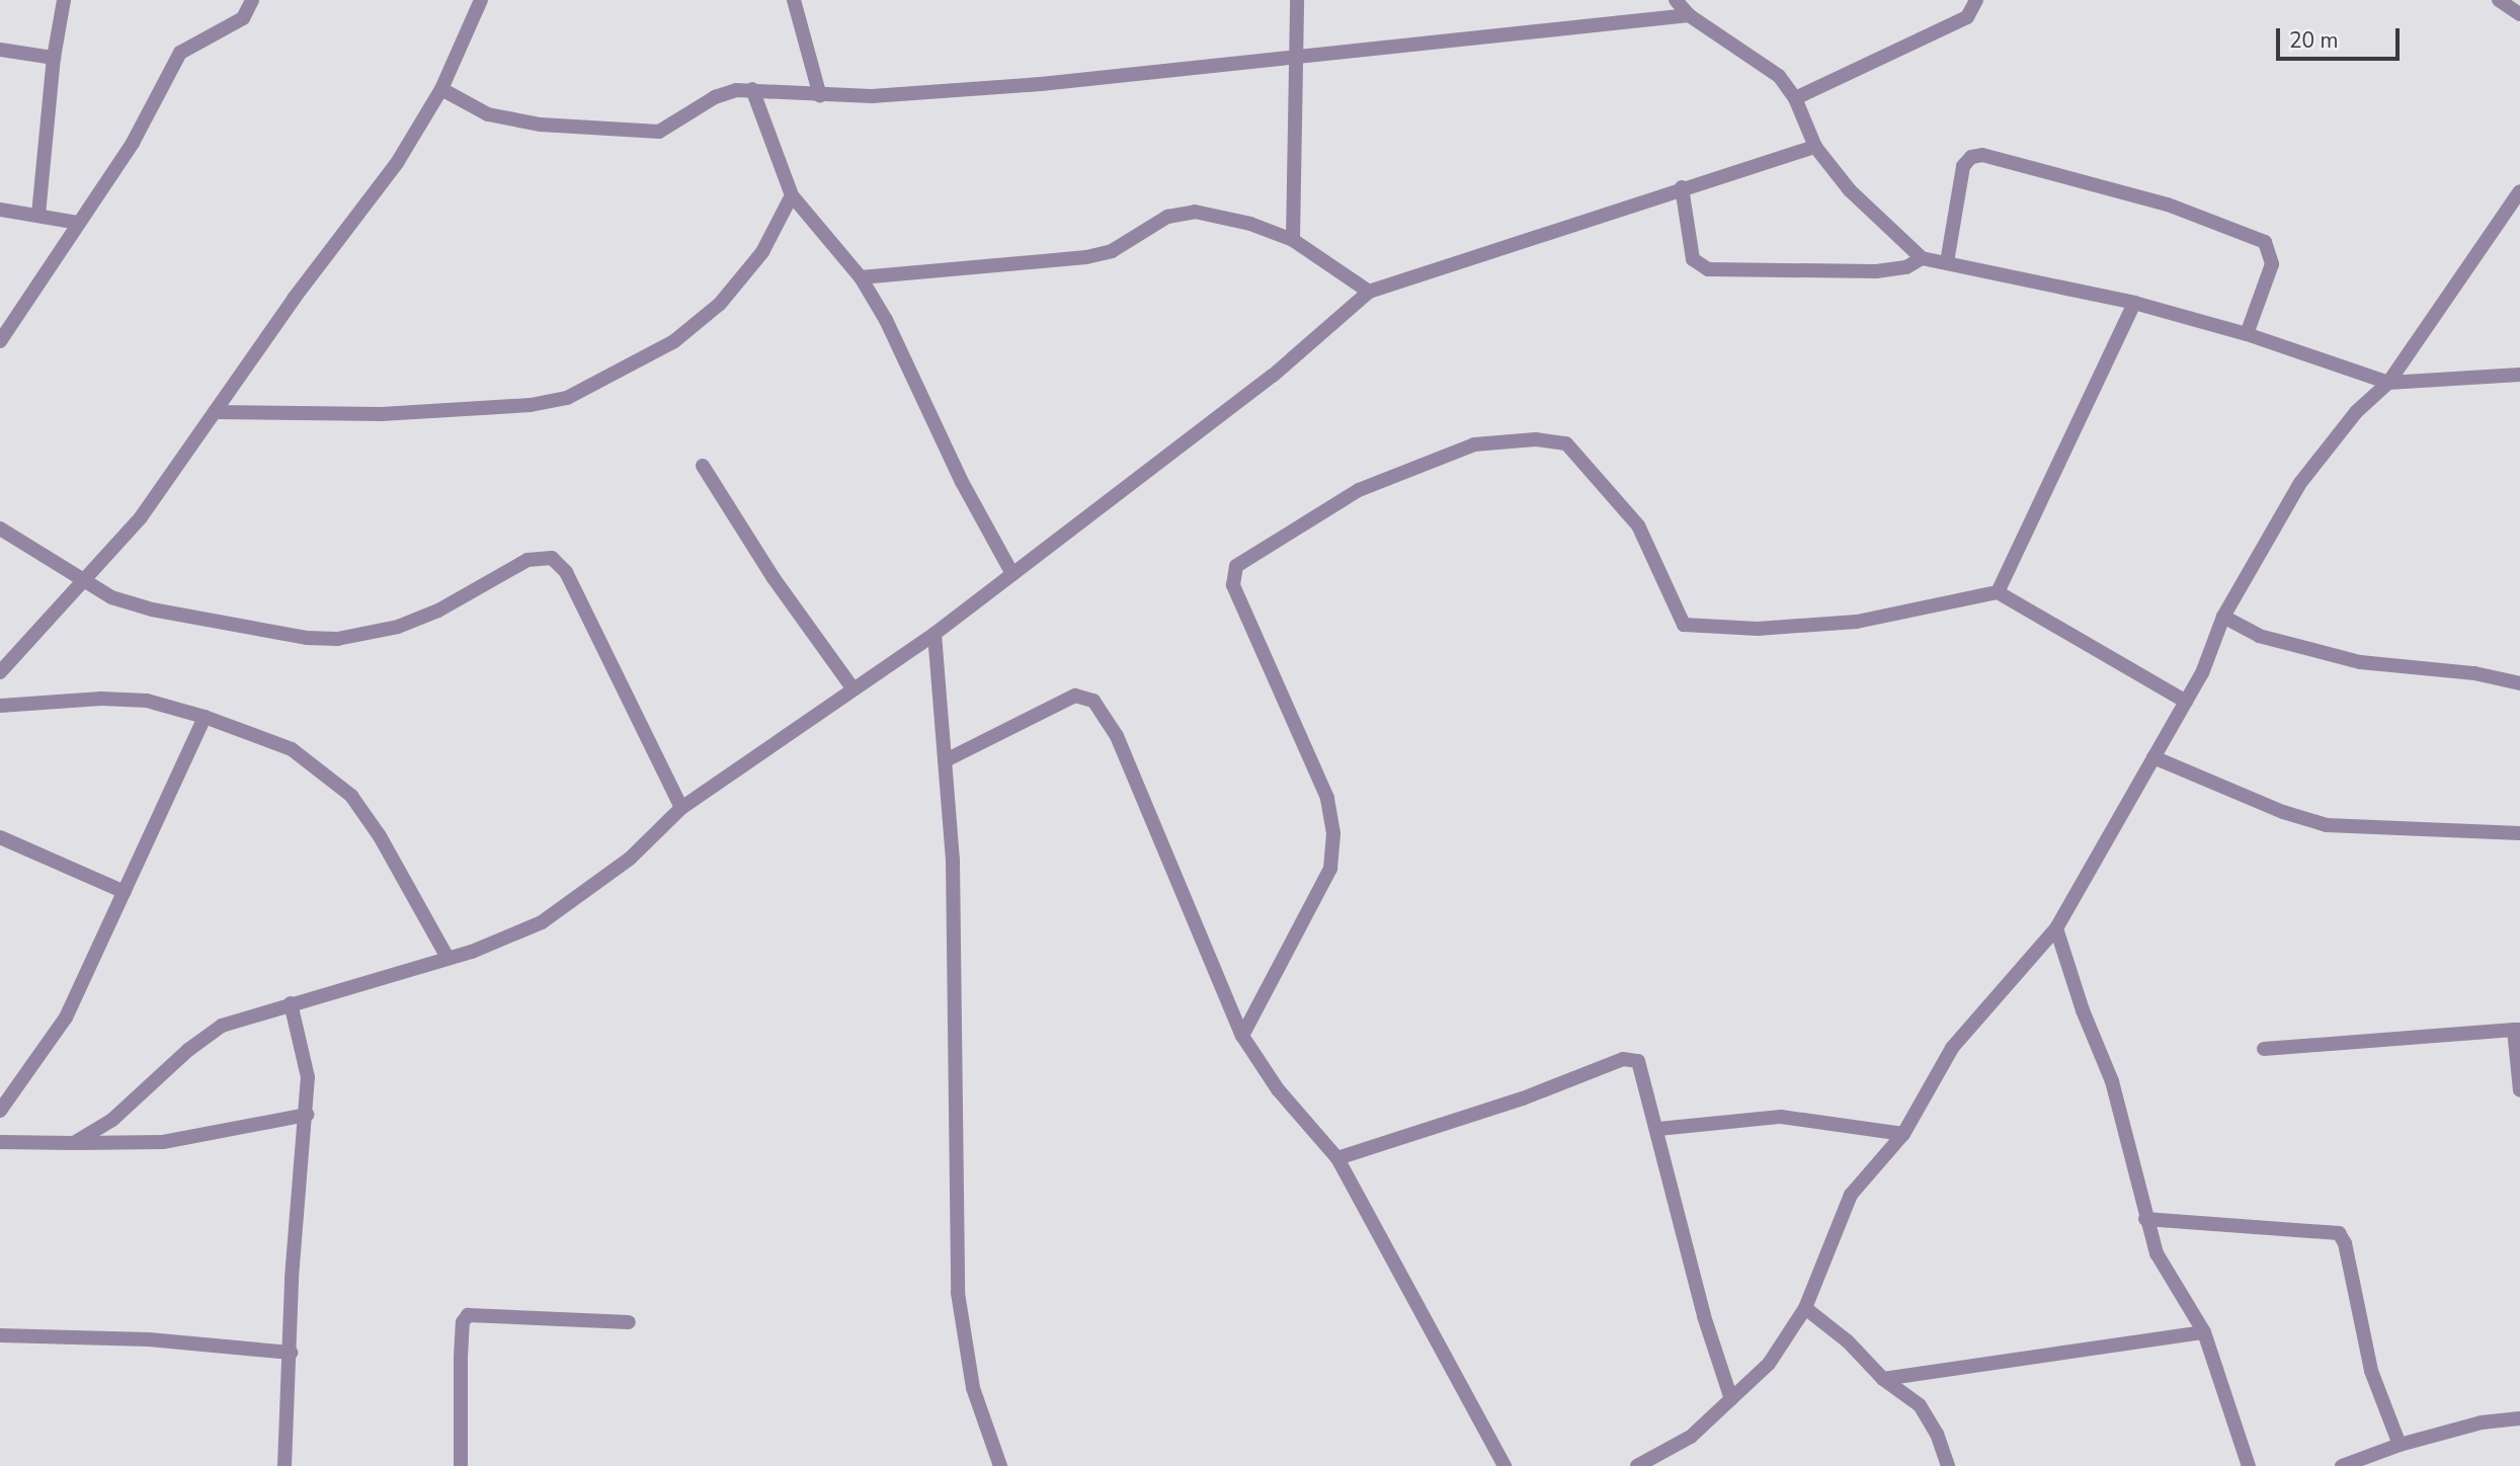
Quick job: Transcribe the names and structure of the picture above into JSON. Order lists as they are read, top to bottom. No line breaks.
{"scale_bar":"20 m"}
